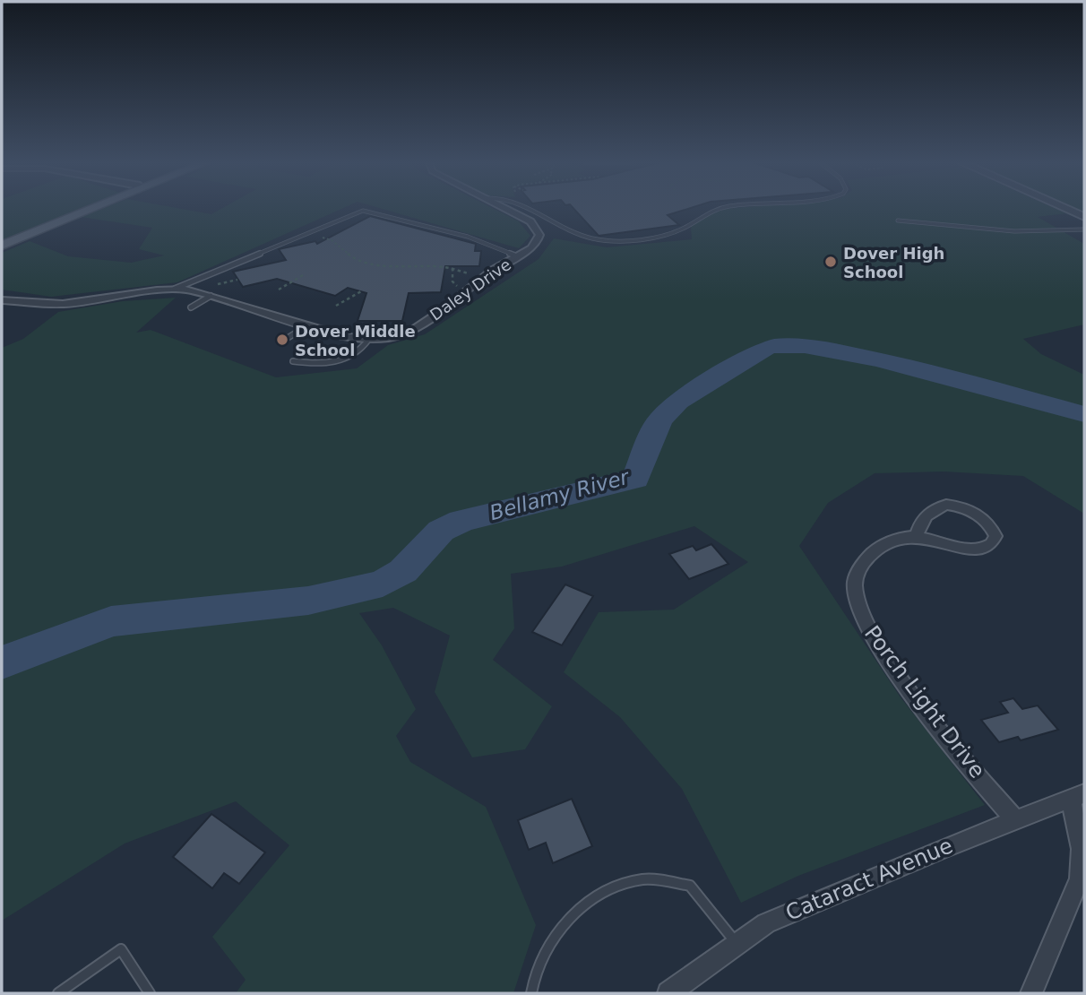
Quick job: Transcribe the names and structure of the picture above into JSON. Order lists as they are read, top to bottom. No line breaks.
{"streets":{"street":["Daley Drive","Porch Light Drive","Cataract Avenue"]},"crossings":[["Porch Light Drive","Cataract Avenue"]],"water":["Bellamy River"],"places":["Dover High School","Dover Middle School"]}
